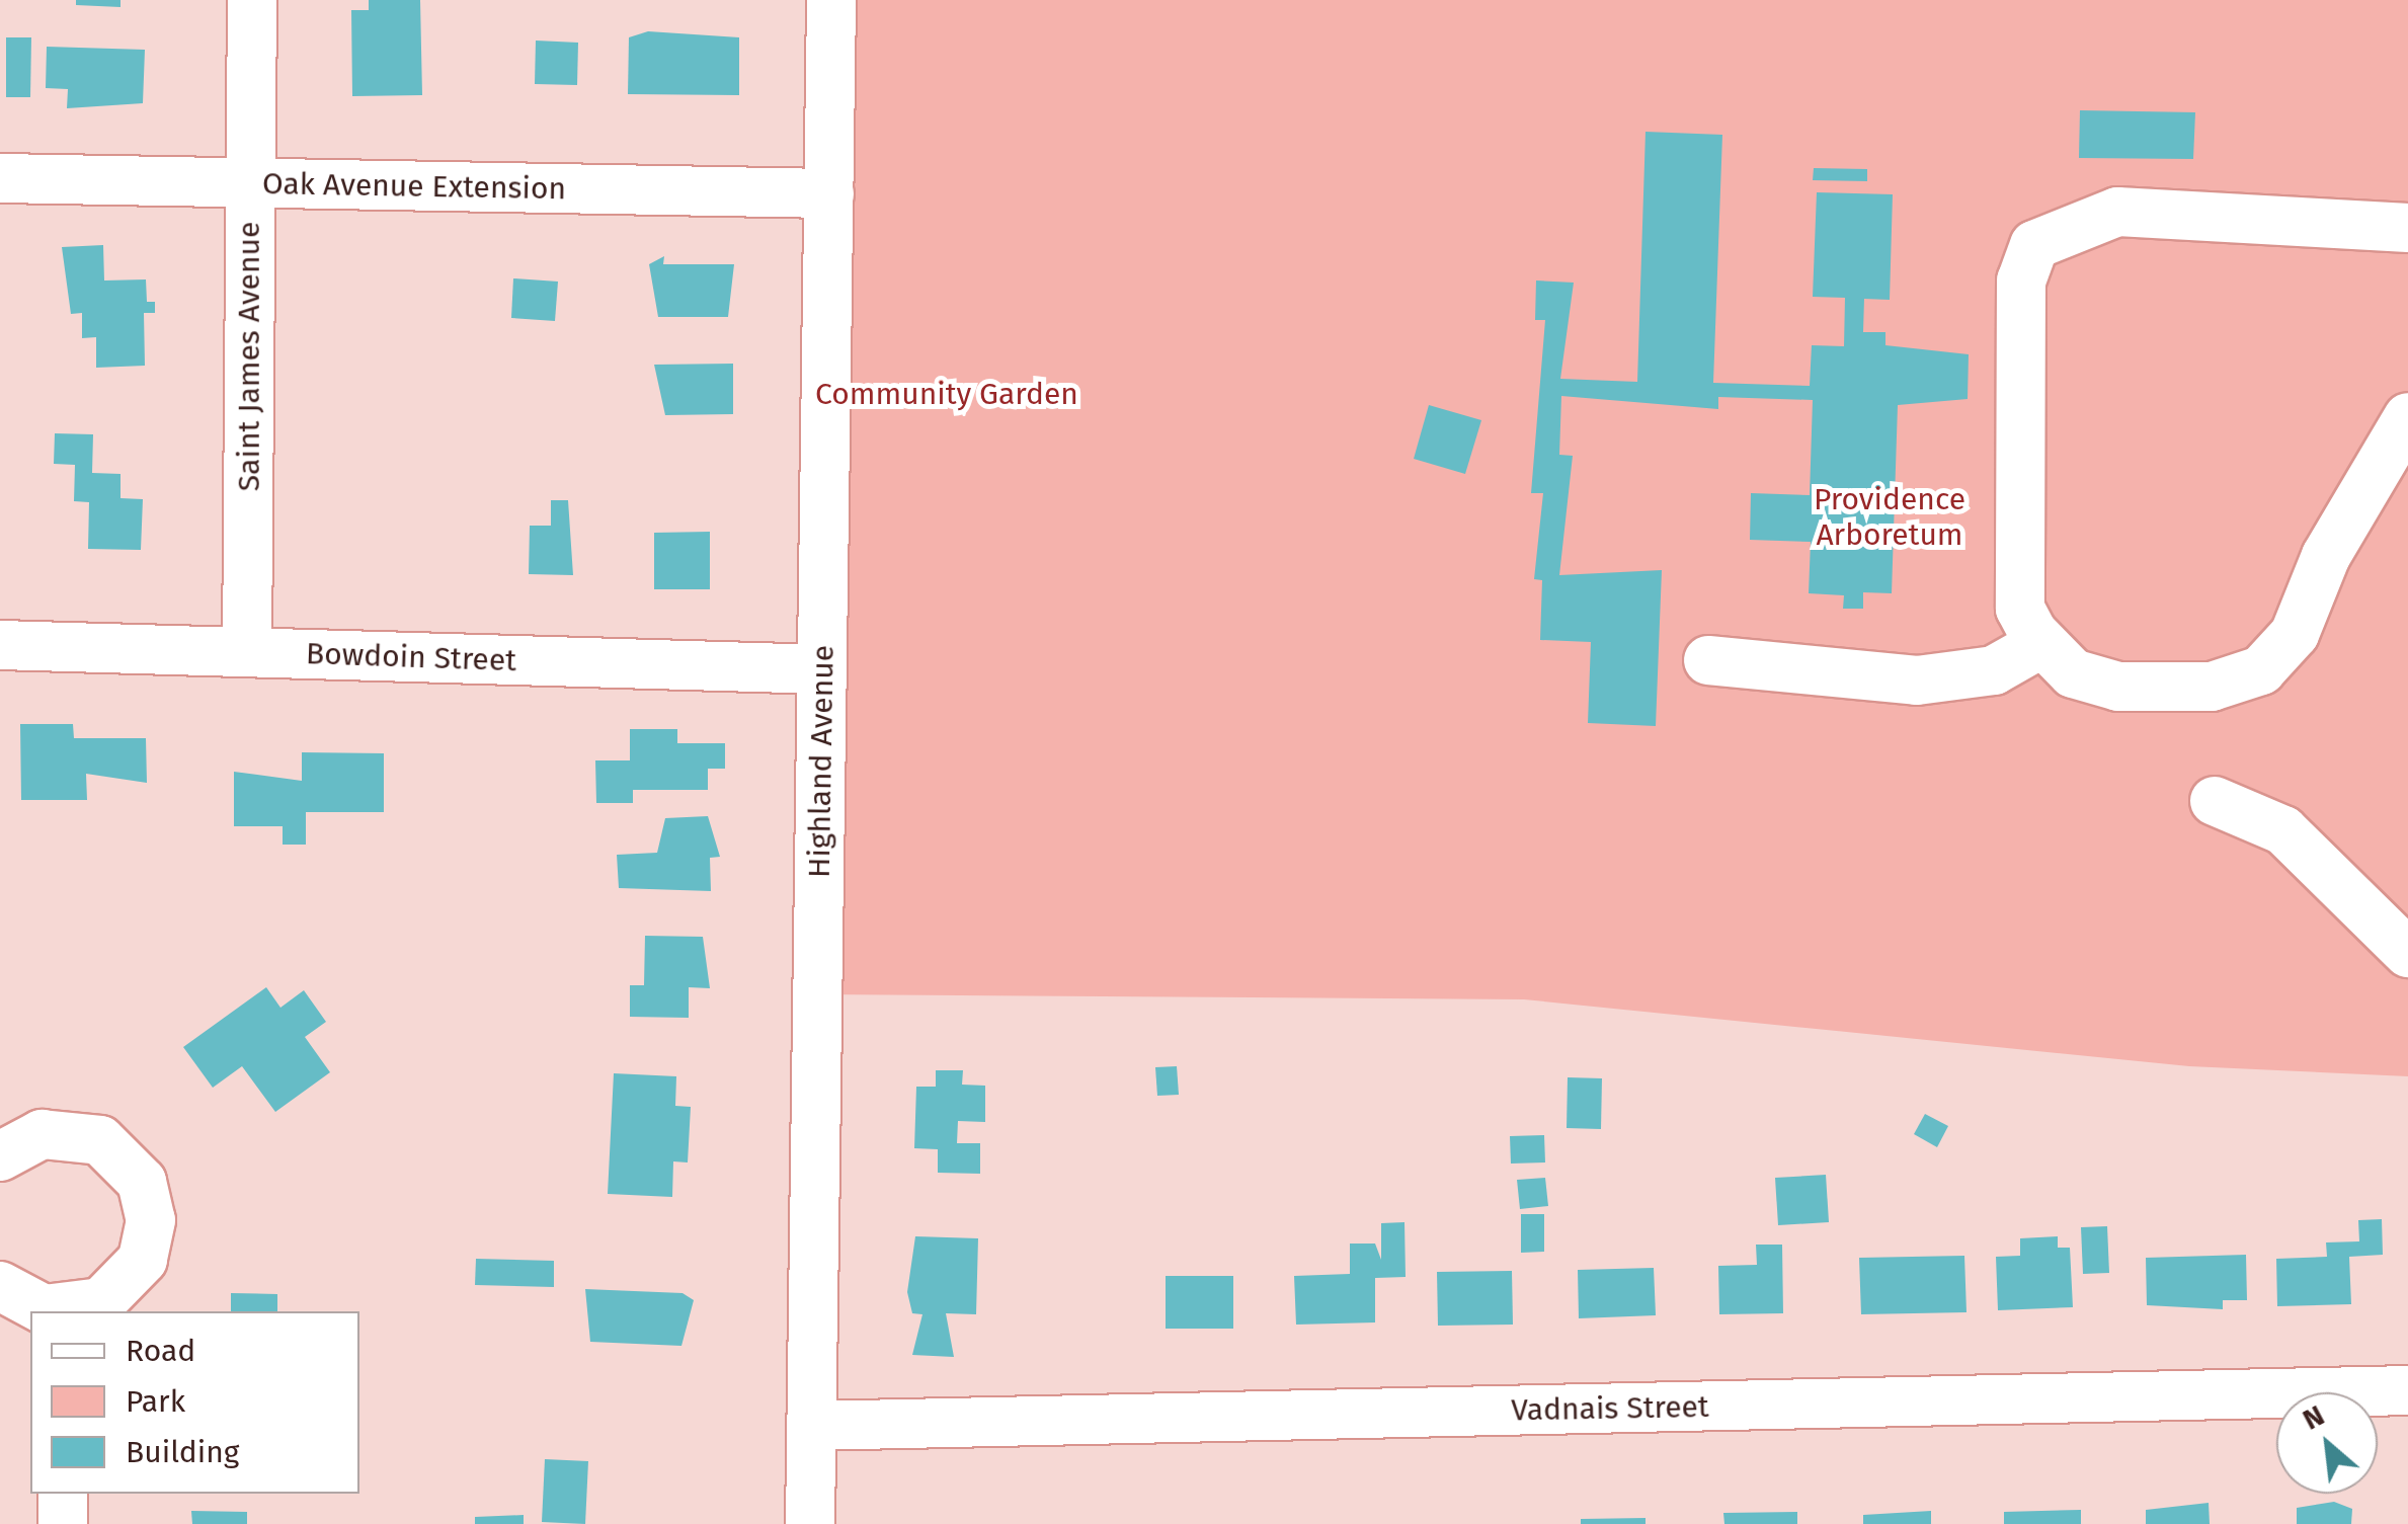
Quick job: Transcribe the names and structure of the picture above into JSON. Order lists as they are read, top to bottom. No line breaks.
{"streets":{"street":["Oak Avenue Extension","Saint James Avenue","Bowdoin Street","Highland Avenue","Vadnais Street"]},"crossings":[["Oak Avenue Extension","Saint James Avenue"],["Oak Avenue Extension","Highland Avenue"],["Saint James Avenue","Bowdoin Street"],["Bowdoin Street","Highland Avenue"],["Highland Avenue","Vadnais Street"]],"parks":["Community Garden","Providence Arboretum"],"legend":["Road","Park","Building"],"north":"top left"}
